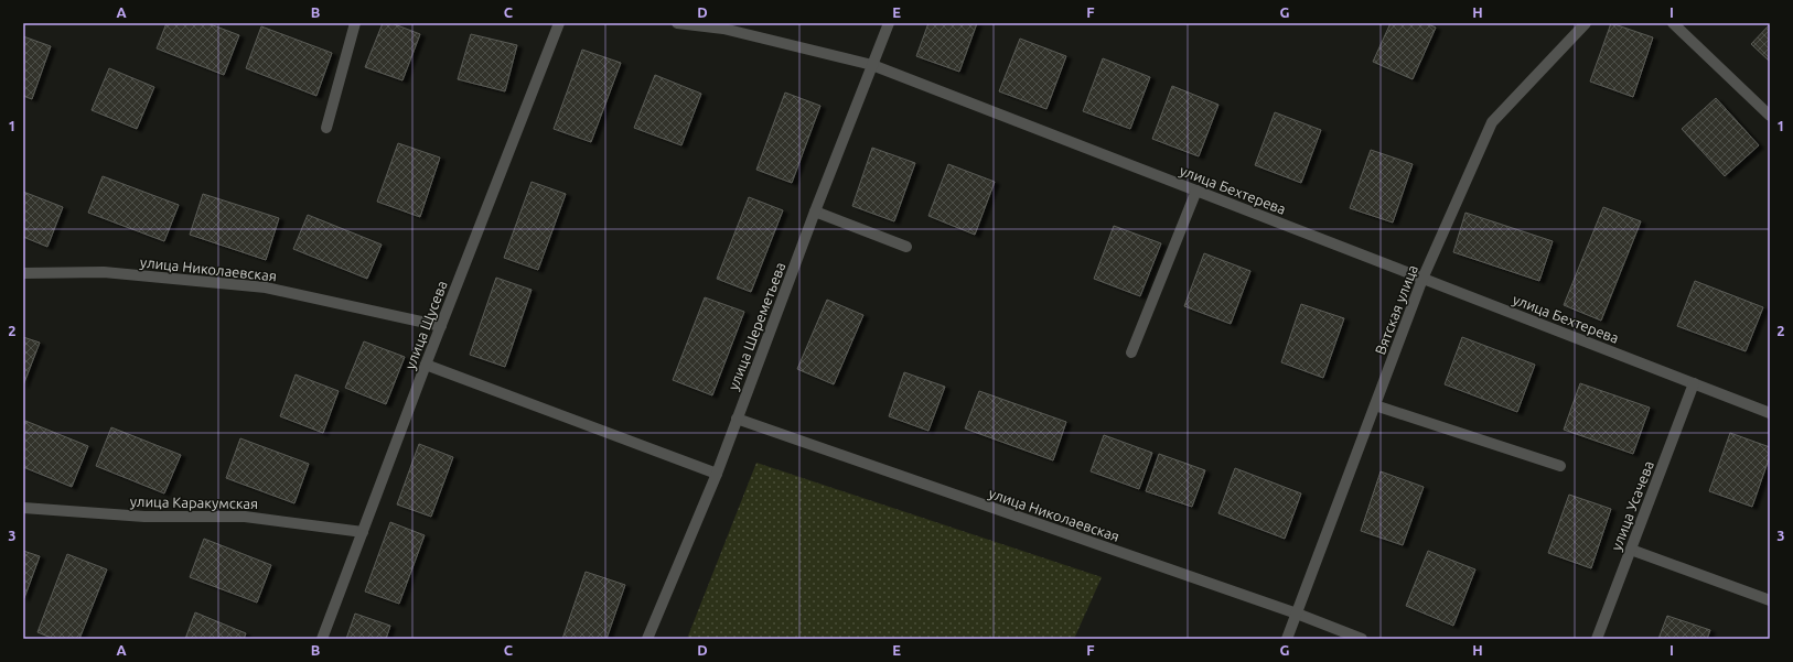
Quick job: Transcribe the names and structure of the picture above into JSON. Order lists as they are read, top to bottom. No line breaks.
{"streets":{"street":["улица Бехтерева","улица Николаевская","Вятская улица","улица Щусева","улица Шереметьева","улица Каракумская","улица Усачева"]},"crossings":[["улица Бехтерева","Вятская улица"],["улица Бехтерева","улица Шереметьева"],["улица Бехтерева","улица Усачева"],["улица Николаевская","Вятская улица"],["улица Николаевская","улица Щусева"],["улица Николаевская","улица Шереметьева"],["улица Щусева","улица Каракумская"]],"grid":{"columns":["A","B","C","D","E","F","G","H","I"],"rows":["1","2","3"]}}
